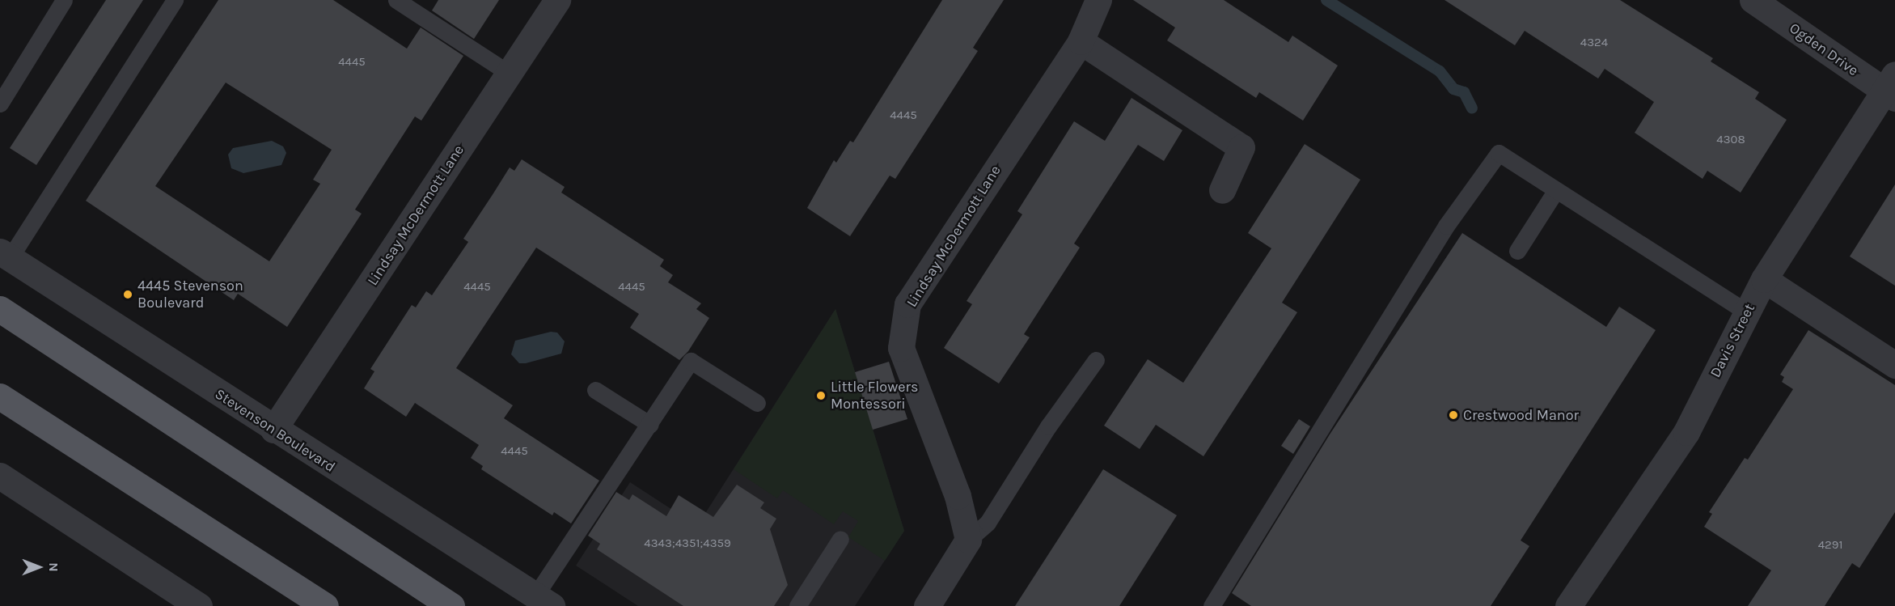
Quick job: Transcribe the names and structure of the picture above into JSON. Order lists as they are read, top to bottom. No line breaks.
{"streets":{"street":["Ogden Drive","Lindsay McDermott Lane","Davis Street","Stevenson Boulevard"]},"crossings":[["Ogden Drive","Davis Street"],["Lindsay McDermott Lane","Stevenson Boulevard"]],"places":["4445 Stevenson Boulevard","Little Flowers Montessori","Crestwood Manor"],"house_numbers":["4324","4445","4445","4308","4445","4445","4445","4343;4351;4359","4291"],"north":"right"}
